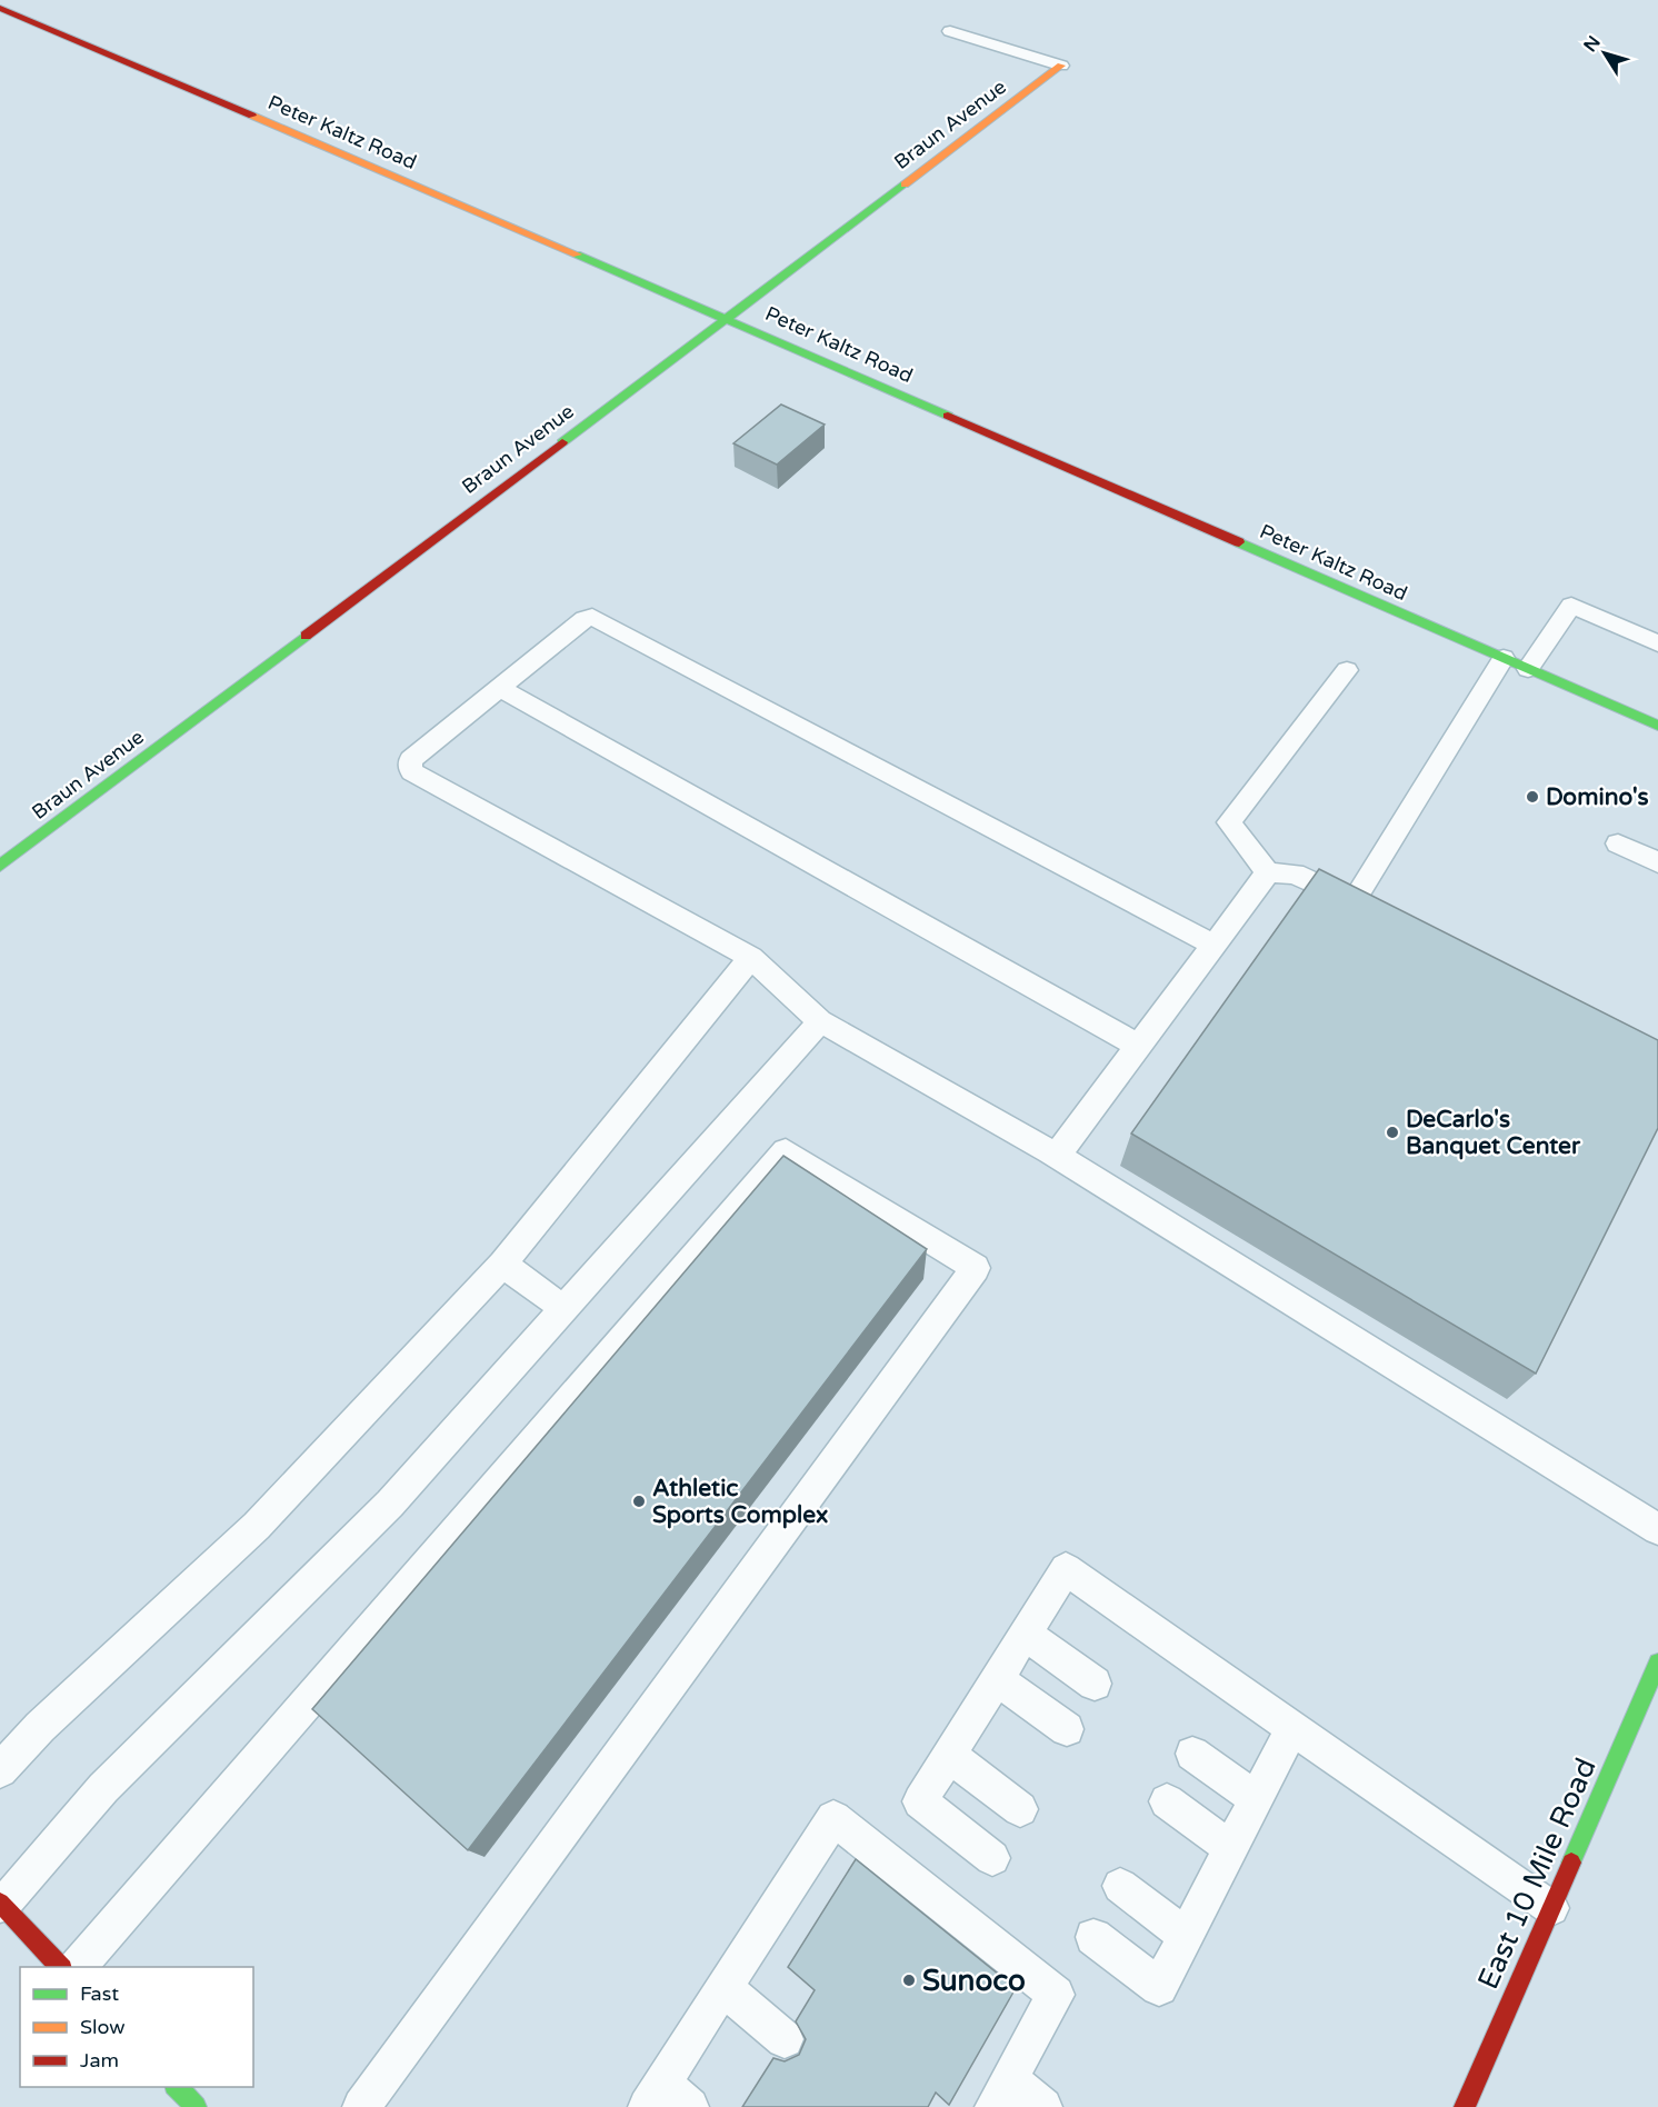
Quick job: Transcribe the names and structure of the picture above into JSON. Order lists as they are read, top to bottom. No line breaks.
{"streets":{"street":["Braun Avenue","Peter Kaltz Road","East 10 Mile Road"]},"crossings":[["Braun Avenue","Peter Kaltz Road"]],"places":["Domino's","DeCarlo's Banquet Center","Athletic Sports Complex","Sunoco"],"legend":["Fast","Slow","Jam"],"north":"top left"}
